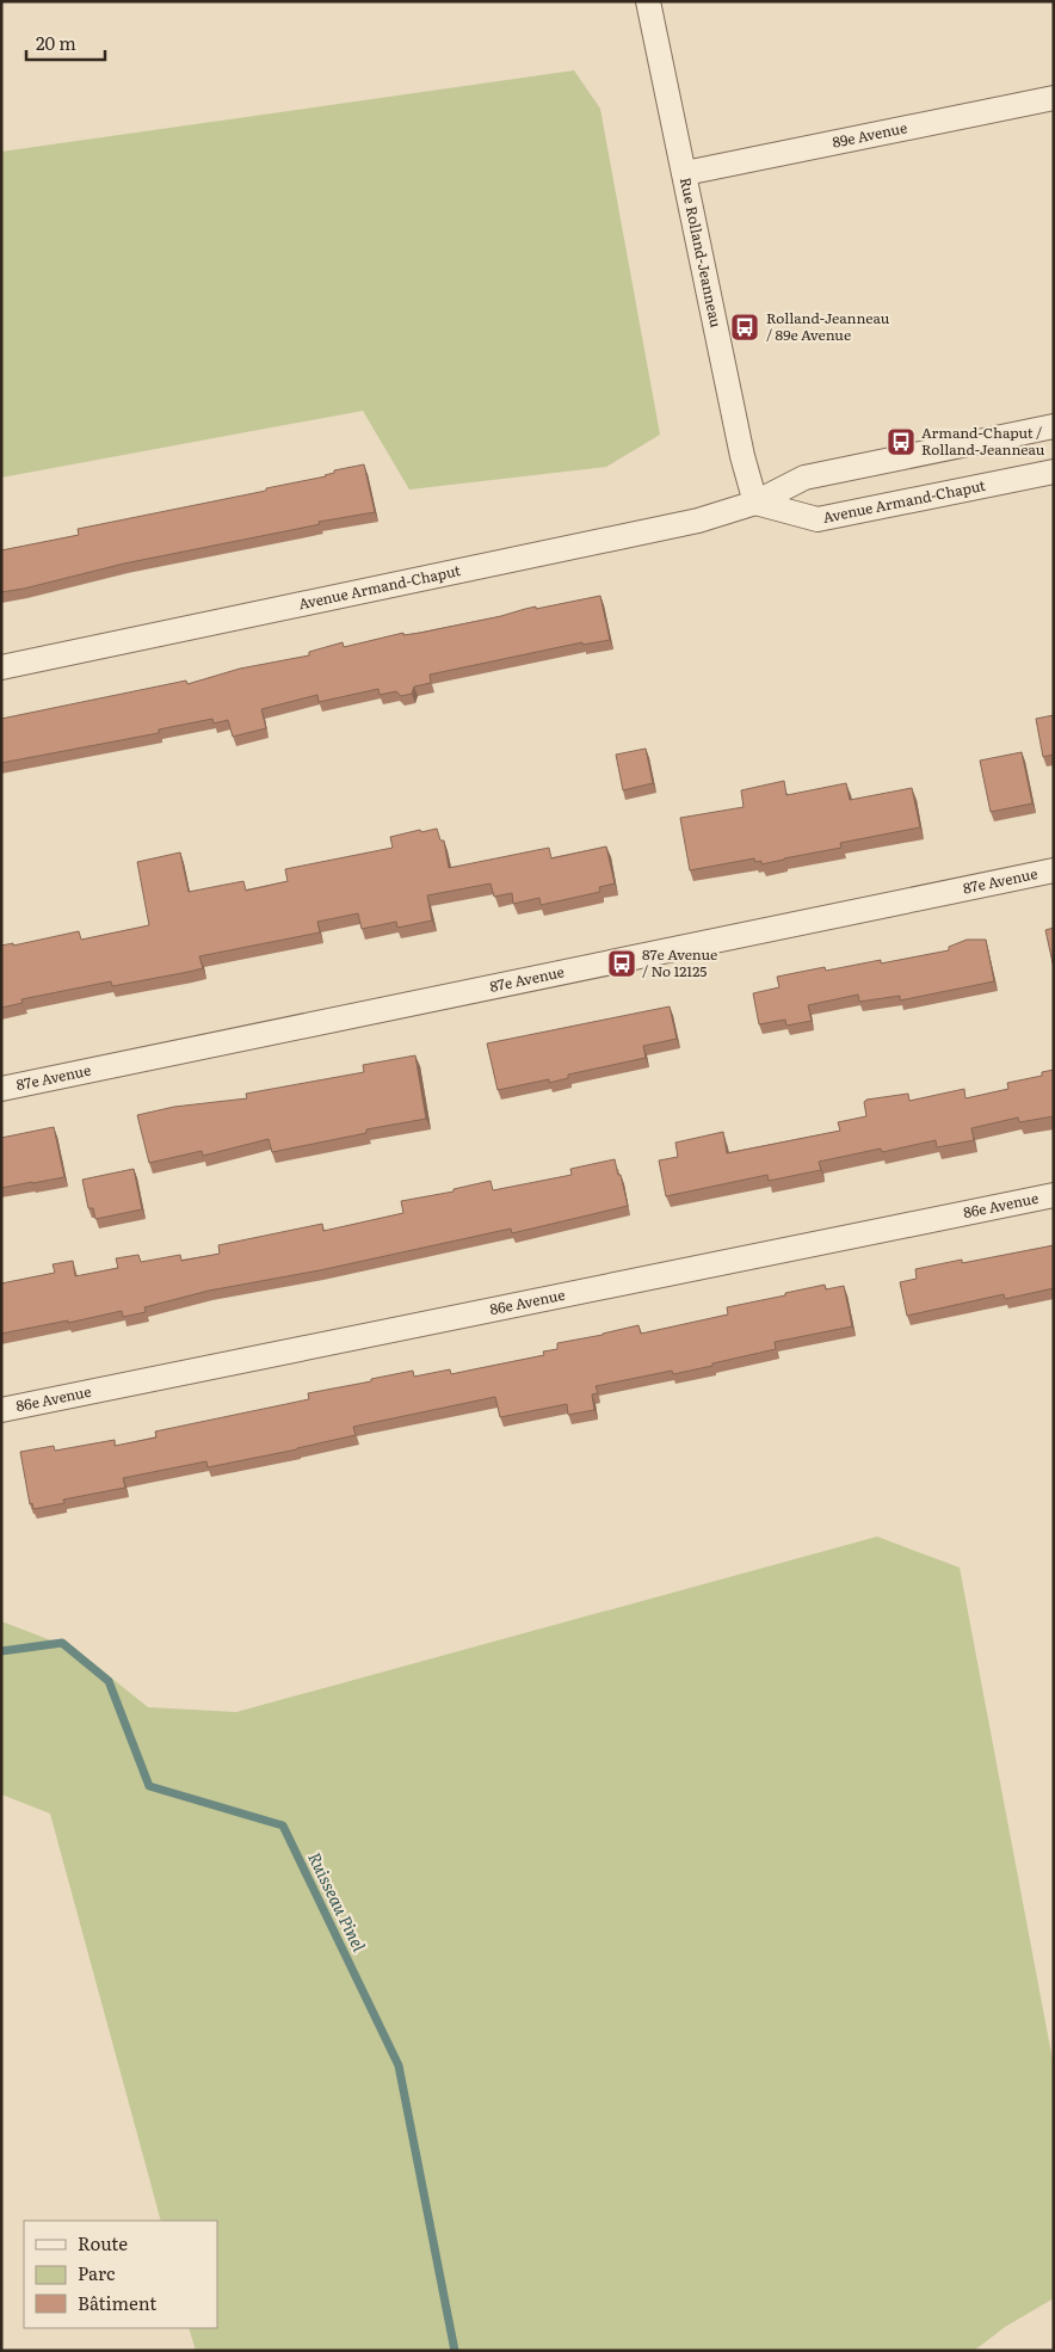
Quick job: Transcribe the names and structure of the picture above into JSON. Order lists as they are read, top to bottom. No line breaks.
{"streets":{"street":["89e Avenue","Rue Rolland-Jeanneau","Avenue Armand-Chaput","87e Avenue","86e Avenue"]},"crossings":[["89e Avenue","Rue Rolland-Jeanneau"],["Rue Rolland-Jeanneau","Avenue Armand-Chaput"]],"water":["Ruisseau Pinel"],"places":{"bus stop":["Rolland-Jeanneau / 89e Avenue","Armand-Chaput / Rolland-Jeanneau","87e Avenue / No 12125"]},"legend":["Route","Parc","Bâtiment"],"scale_bar":"20 m"}
